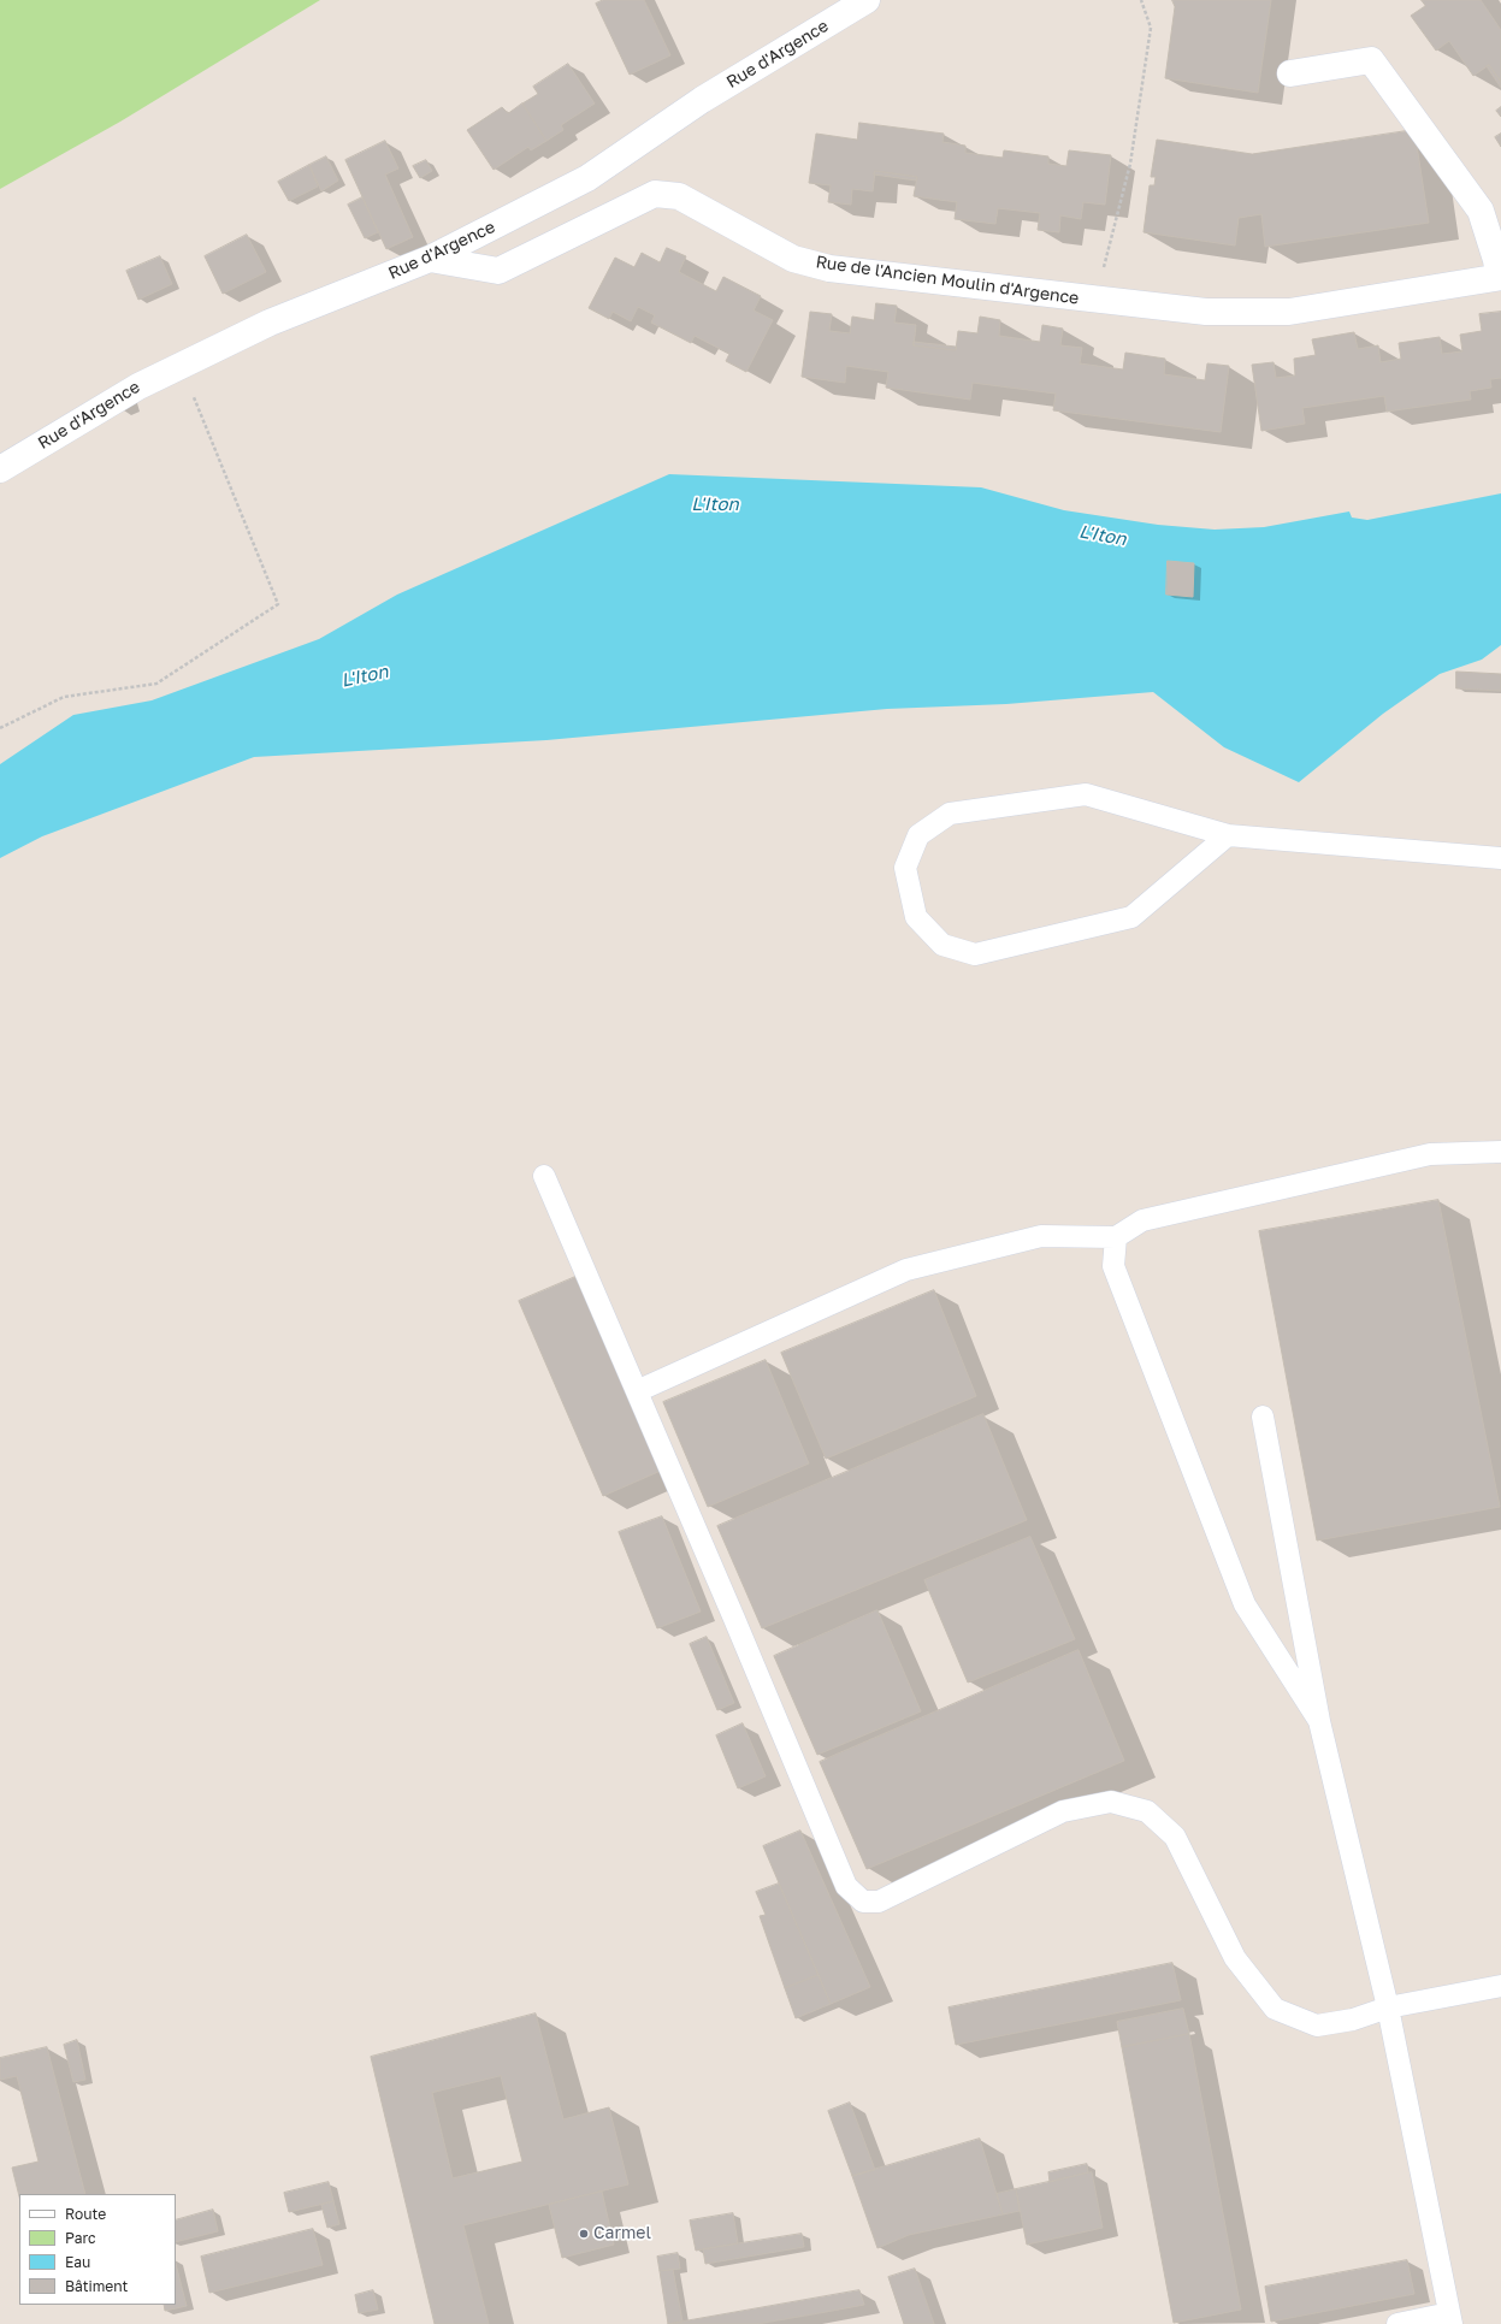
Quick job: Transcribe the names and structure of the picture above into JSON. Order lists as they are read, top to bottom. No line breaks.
{"streets":{"street":["Rue d'Argence","Rue de l'Ancien Moulin d'Argence"]},"crossings":[["Rue d'Argence","Rue de l'Ancien Moulin d'Argence"]],"water":["L'Iton"],"places":["Carmel"],"legend":["Route","Parc","Eau","Bâtiment"]}
